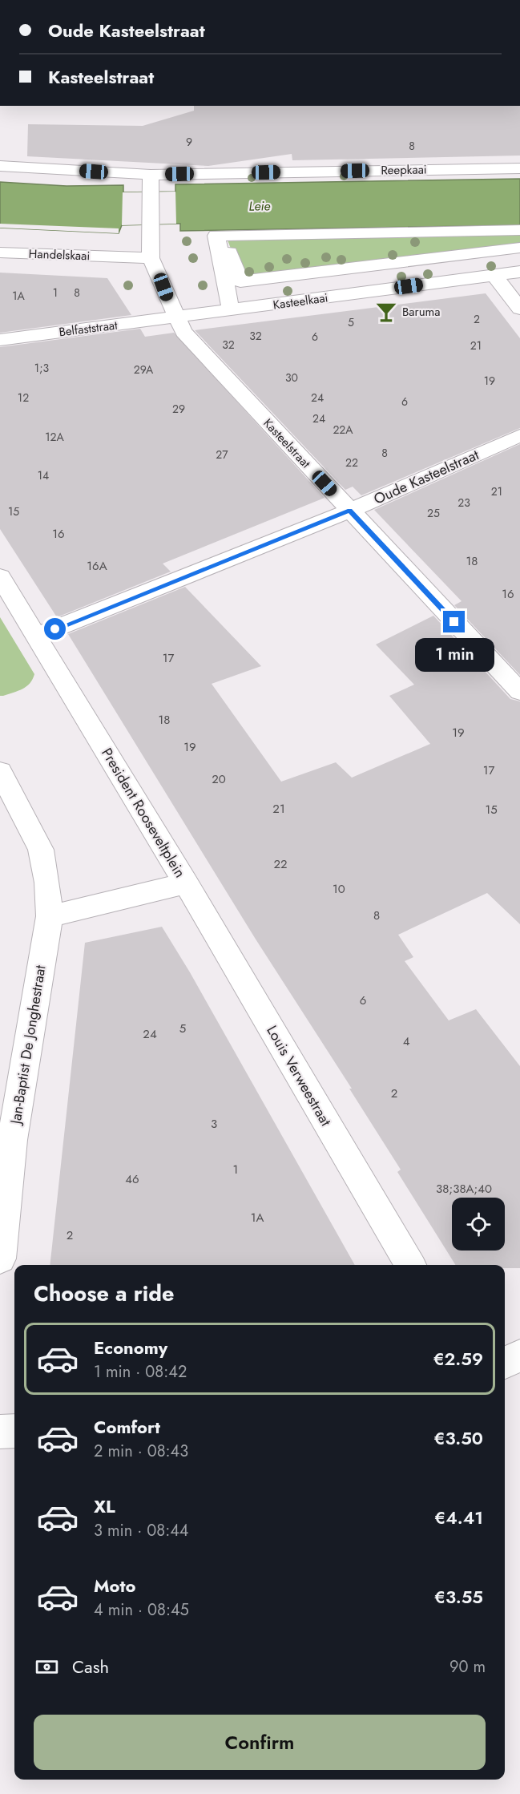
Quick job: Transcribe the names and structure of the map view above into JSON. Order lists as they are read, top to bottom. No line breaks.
{"streets":{"street":["Reepkaai","Handelskaai","Kasteelkaai","Belfaststraat","Kasteelstraat","Oude Kasteelstraat","President Rooseveltplein","Jan-Baptist De Jonghestraat","Louis Verweestraat"]},"crossings":[["Kasteelkaai","Belfaststraat"],["Kasteelkaai","Kasteelstraat"],["Belfaststraat","Kasteelstraat"],["Kasteelstraat","Oude Kasteelstraat"],["Oude Kasteelstraat","President Rooseveltplein"],["President Rooseveltplein","Jan-Baptist De Jonghestraat"],["President Rooseveltplein","Louis Verweestraat"]],"water":["Leie"],"places":{"bar":["Baruma"]},"house_numbers":["9","8","1","8","1A","2","5","32","6","32","21","1;3","29A","30","19","12","24","6","29","24","22A","12A","8","27","22","14","21","23","15","25","16","18","16A","16","17","18","19","19","17","20","21","15","22","10","8","6","5","24","4","2","3","1","46","38;38A;40","1A","2"],"page":{"banner":["Oude Kasteelstraat","Kasteelstraat"],"bubble":"1 min","heading":"Choose a ride","list":[{"name":"Economy","note":"1 min · 08:42","value":"€2.59"},{"name":"Comfort","note":"2 min · 08:43","value":"€3.50"},{"name":"XL","note":"3 min · 08:44","value":"€4.41"},{"name":"Moto","note":"4 min · 08:45","value":"€3.55"}],"pay":["Cash","90 m"],"buttons":"Confirm"}}
